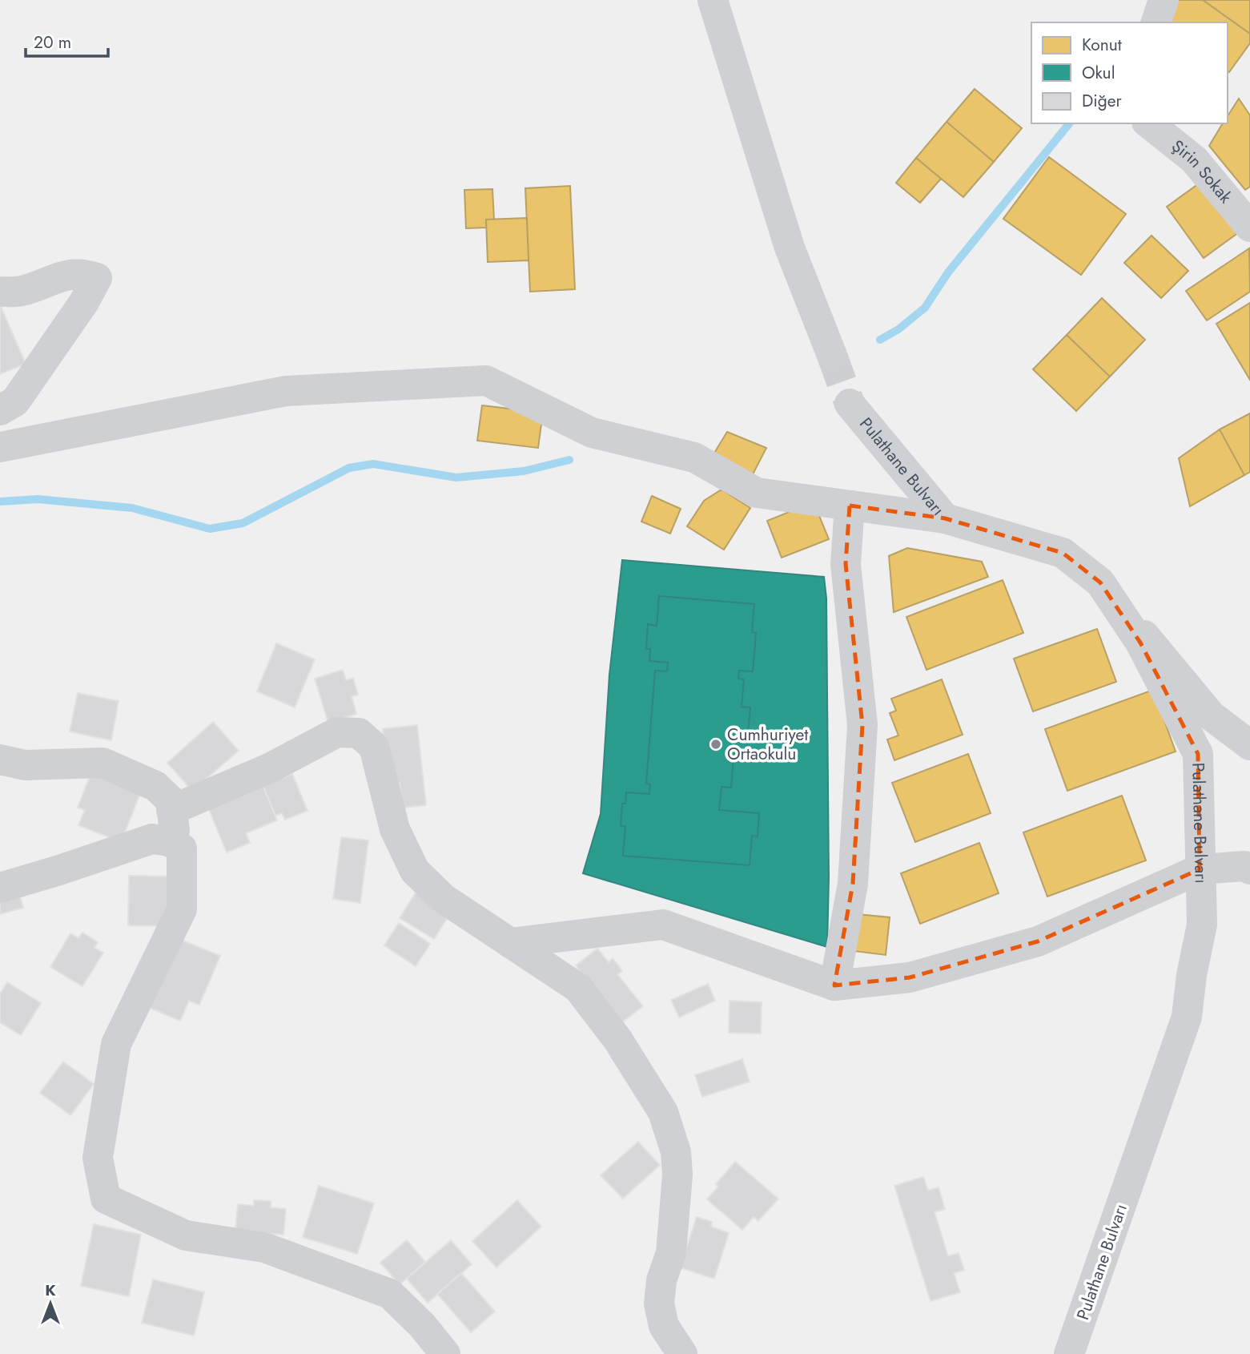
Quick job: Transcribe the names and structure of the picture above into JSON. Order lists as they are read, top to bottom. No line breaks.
{"streets":{"street":["Şirin Sokak","Pulathane Bulvarı"]},"places":["Cumhuriyet Ortaokulu"],"legend":["Konut","Okul","Diğer"],"scale_bar":"20 m","north":"top"}
